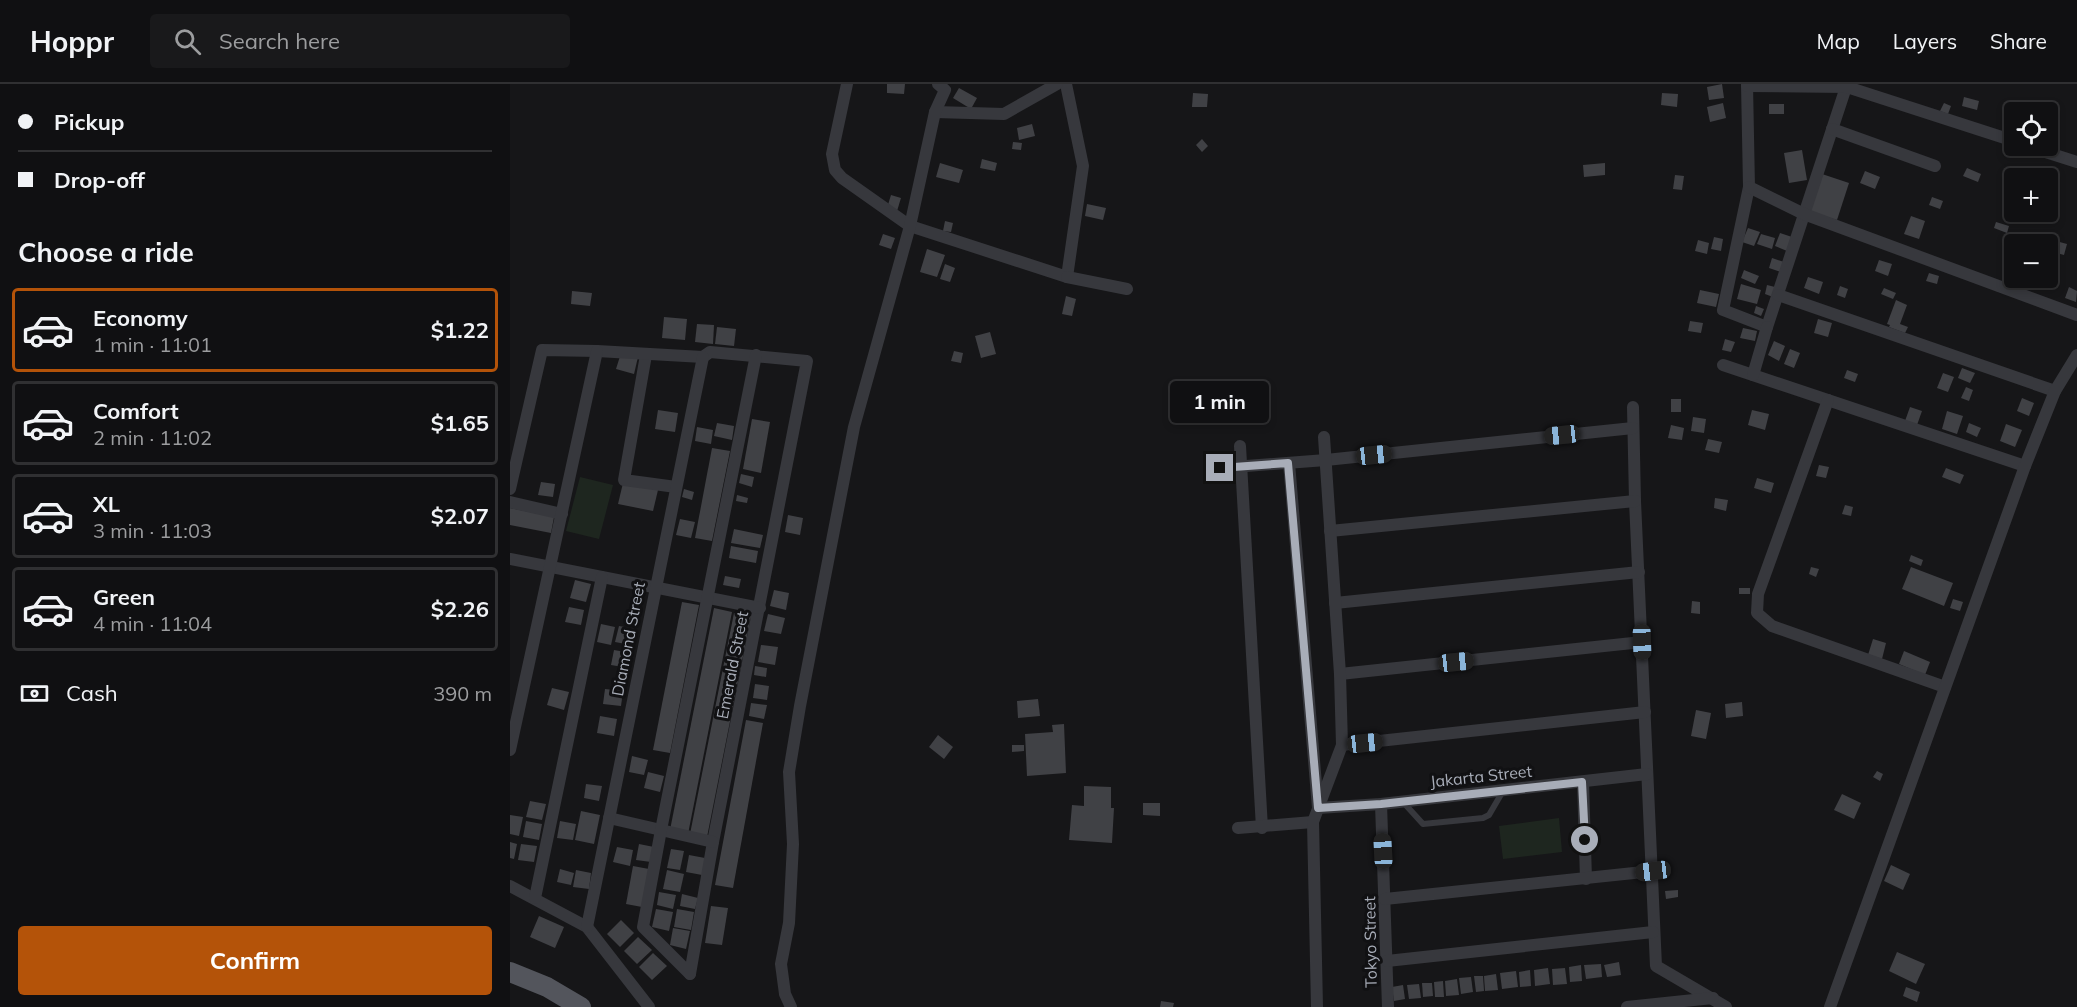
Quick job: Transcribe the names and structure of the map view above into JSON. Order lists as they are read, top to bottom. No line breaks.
{"streets":{"street":["Diamond Street","Emerald Street","Jakarta Street","Tokyo Street"]},"crossings":[["Jakarta Street","Tokyo Street"]],"page":{"header":"Hoppr","search":"Search here","nav":["Map","Layers","Share"],"banner":["Pickup","Drop-off"],"map_buttons":["+","−"],"heading":"Choose a ride","list":[{"name":"Economy","note":"1 min · 11:01","value":"$1.22"},{"name":"Comfort","note":"2 min · 11:02","value":"$1.65"},{"name":"XL","note":"3 min · 11:03","value":"$2.07"},{"name":"Green","note":"4 min · 11:04","value":"$2.26"}],"bubble":"1 min","pay":["Cash","390 m"],"buttons":"Confirm"}}
